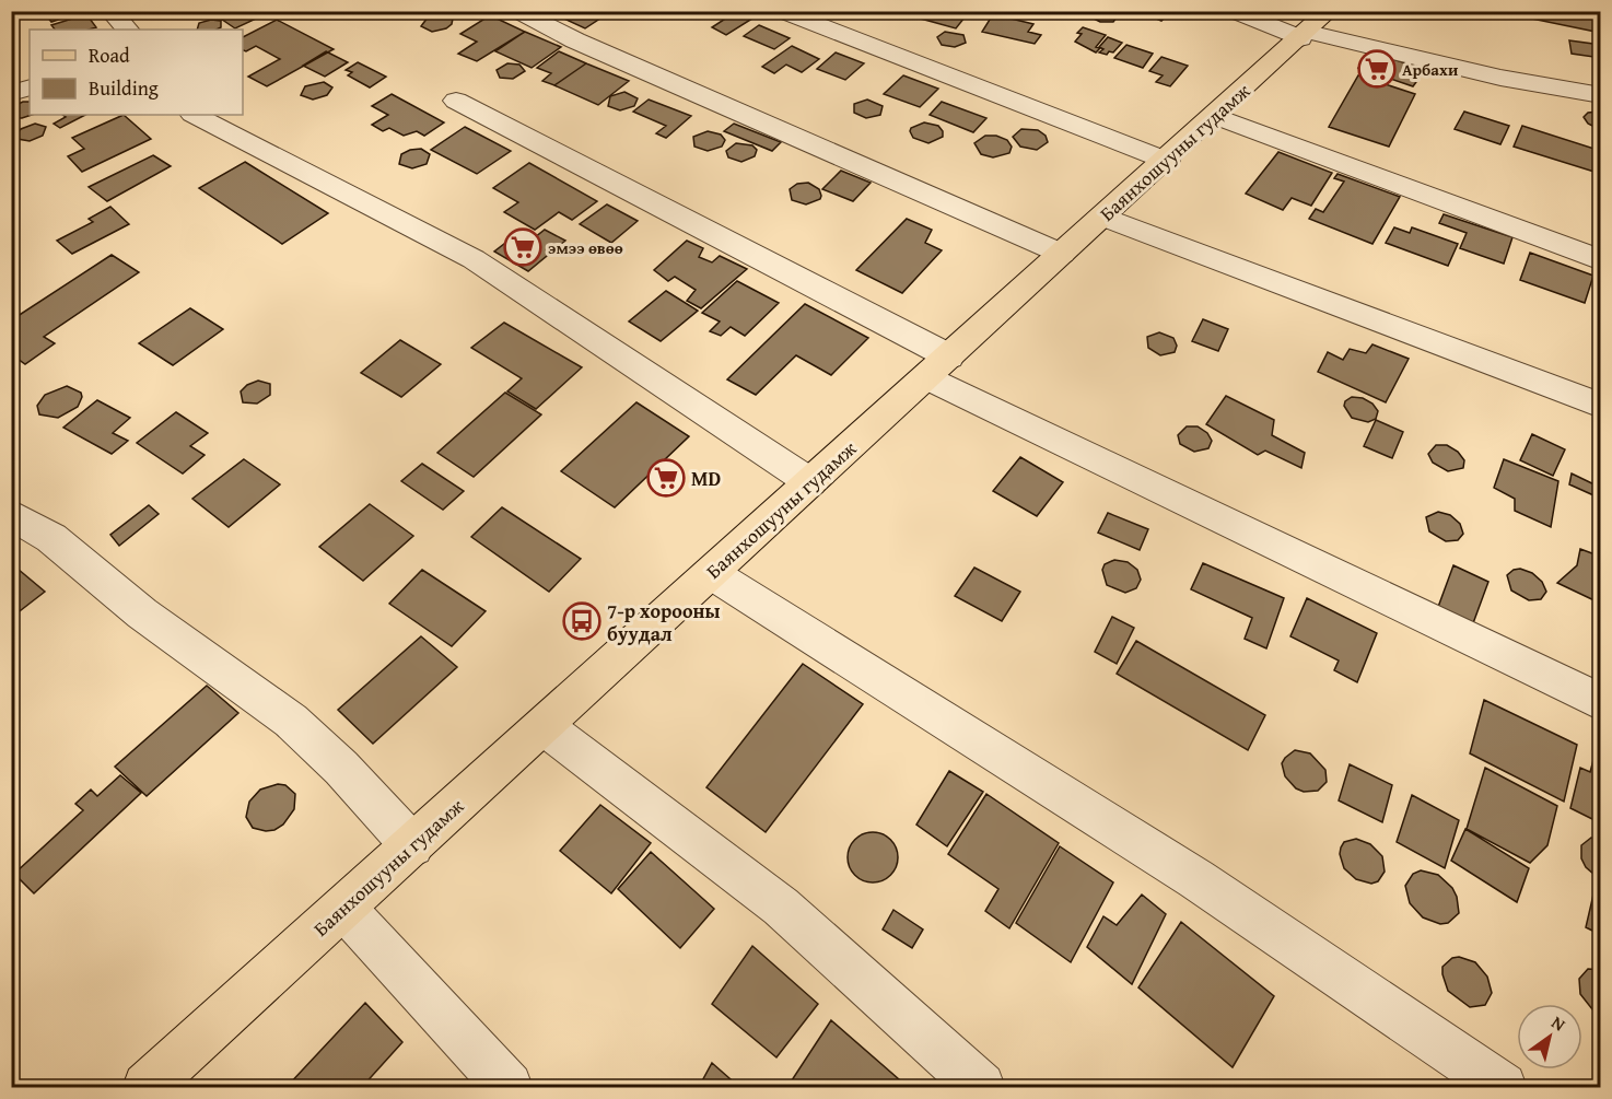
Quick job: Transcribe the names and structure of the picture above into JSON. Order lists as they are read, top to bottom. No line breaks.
{"streets":{"main road":["Баянхошууны гудамж"]},"places":{"supermarket":["Арбахи","эмээ өвөө","MD"],"bus stop":["7-р хорооны буудал"]},"legend":["Road","Building"],"north":"top right"}
